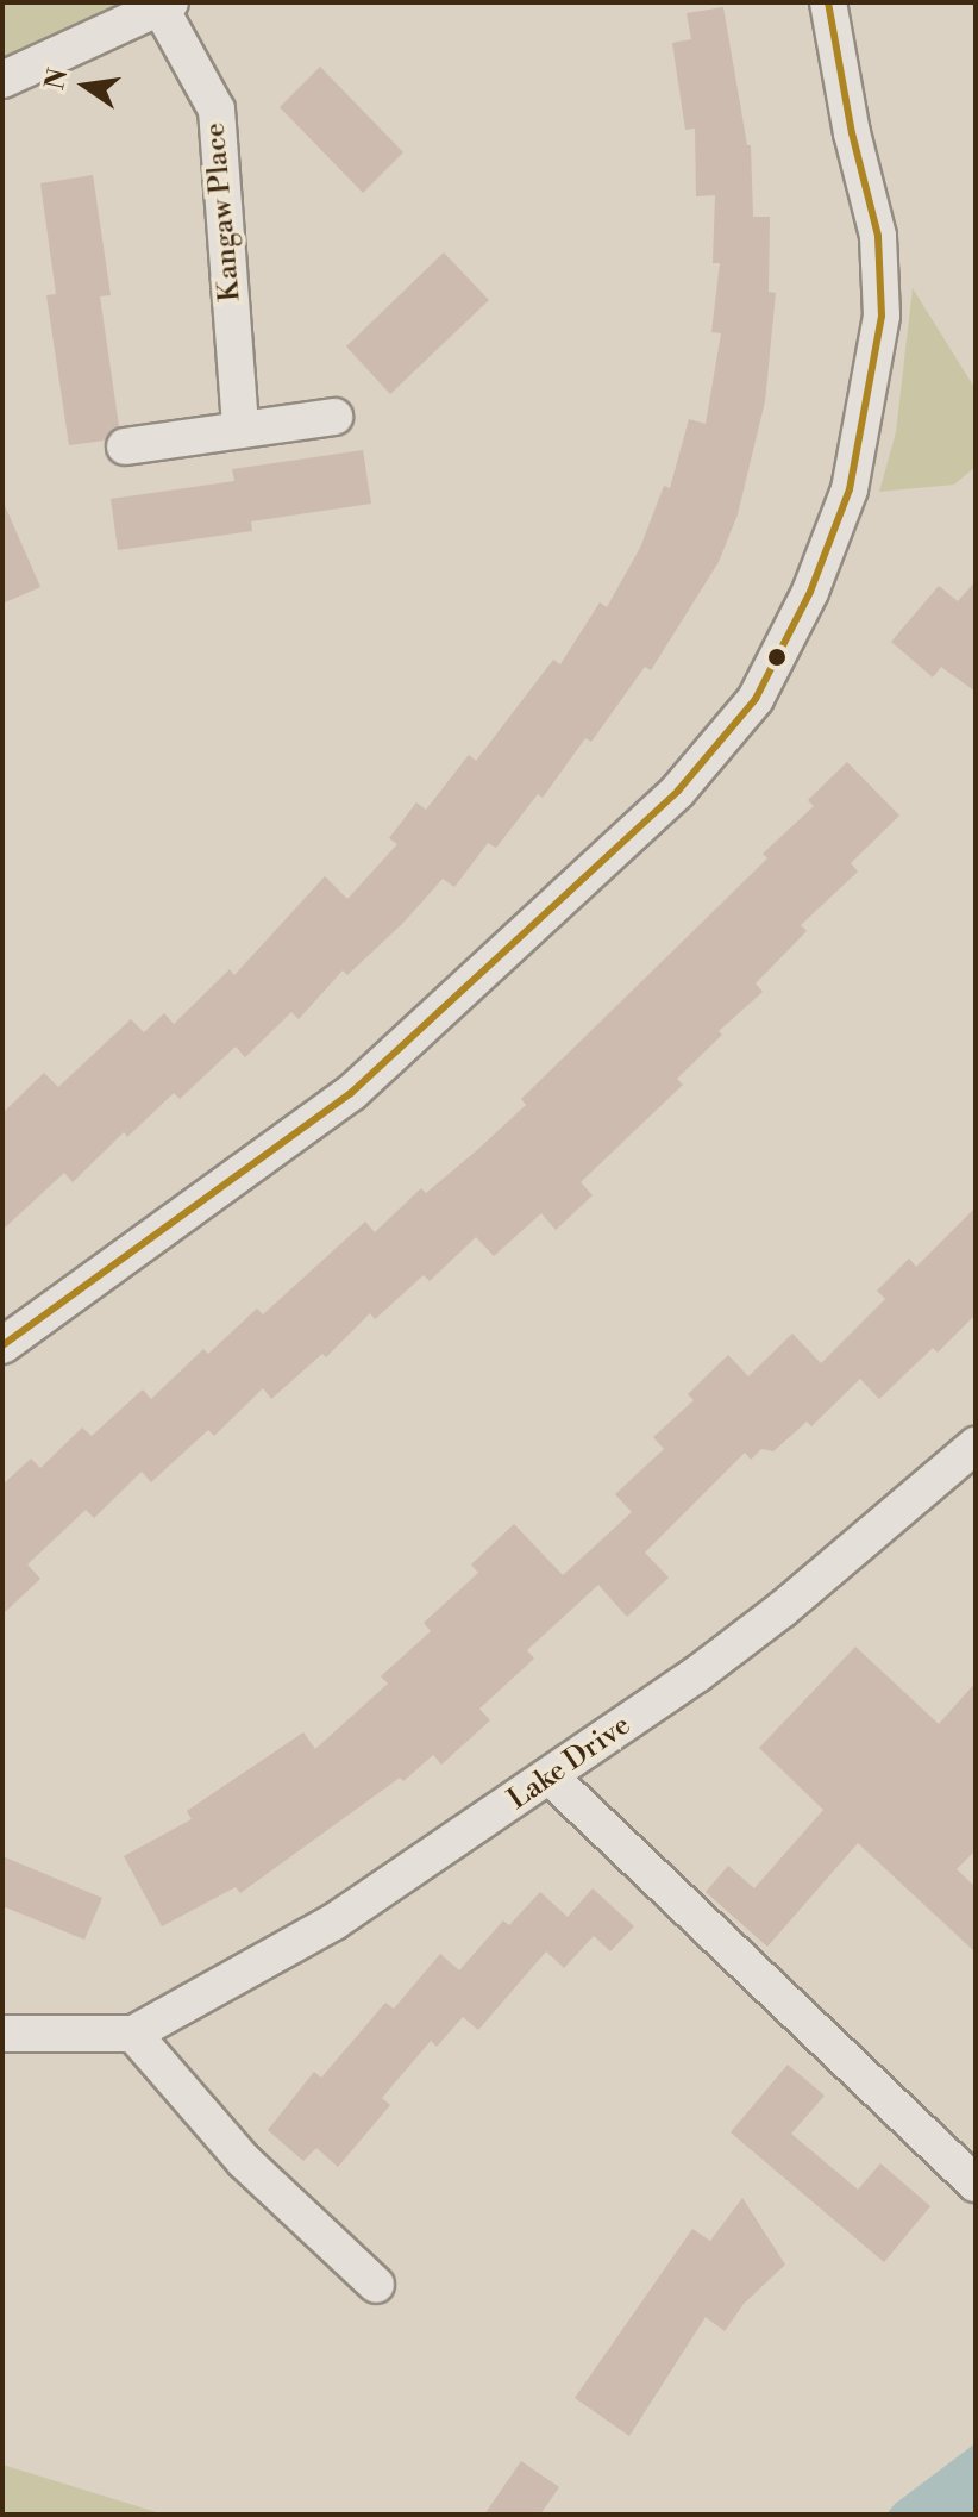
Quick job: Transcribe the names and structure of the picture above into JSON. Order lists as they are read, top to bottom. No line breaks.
{"streets":{"street":["Kangaw Place","Lake Drive"]},"north":"left"}
